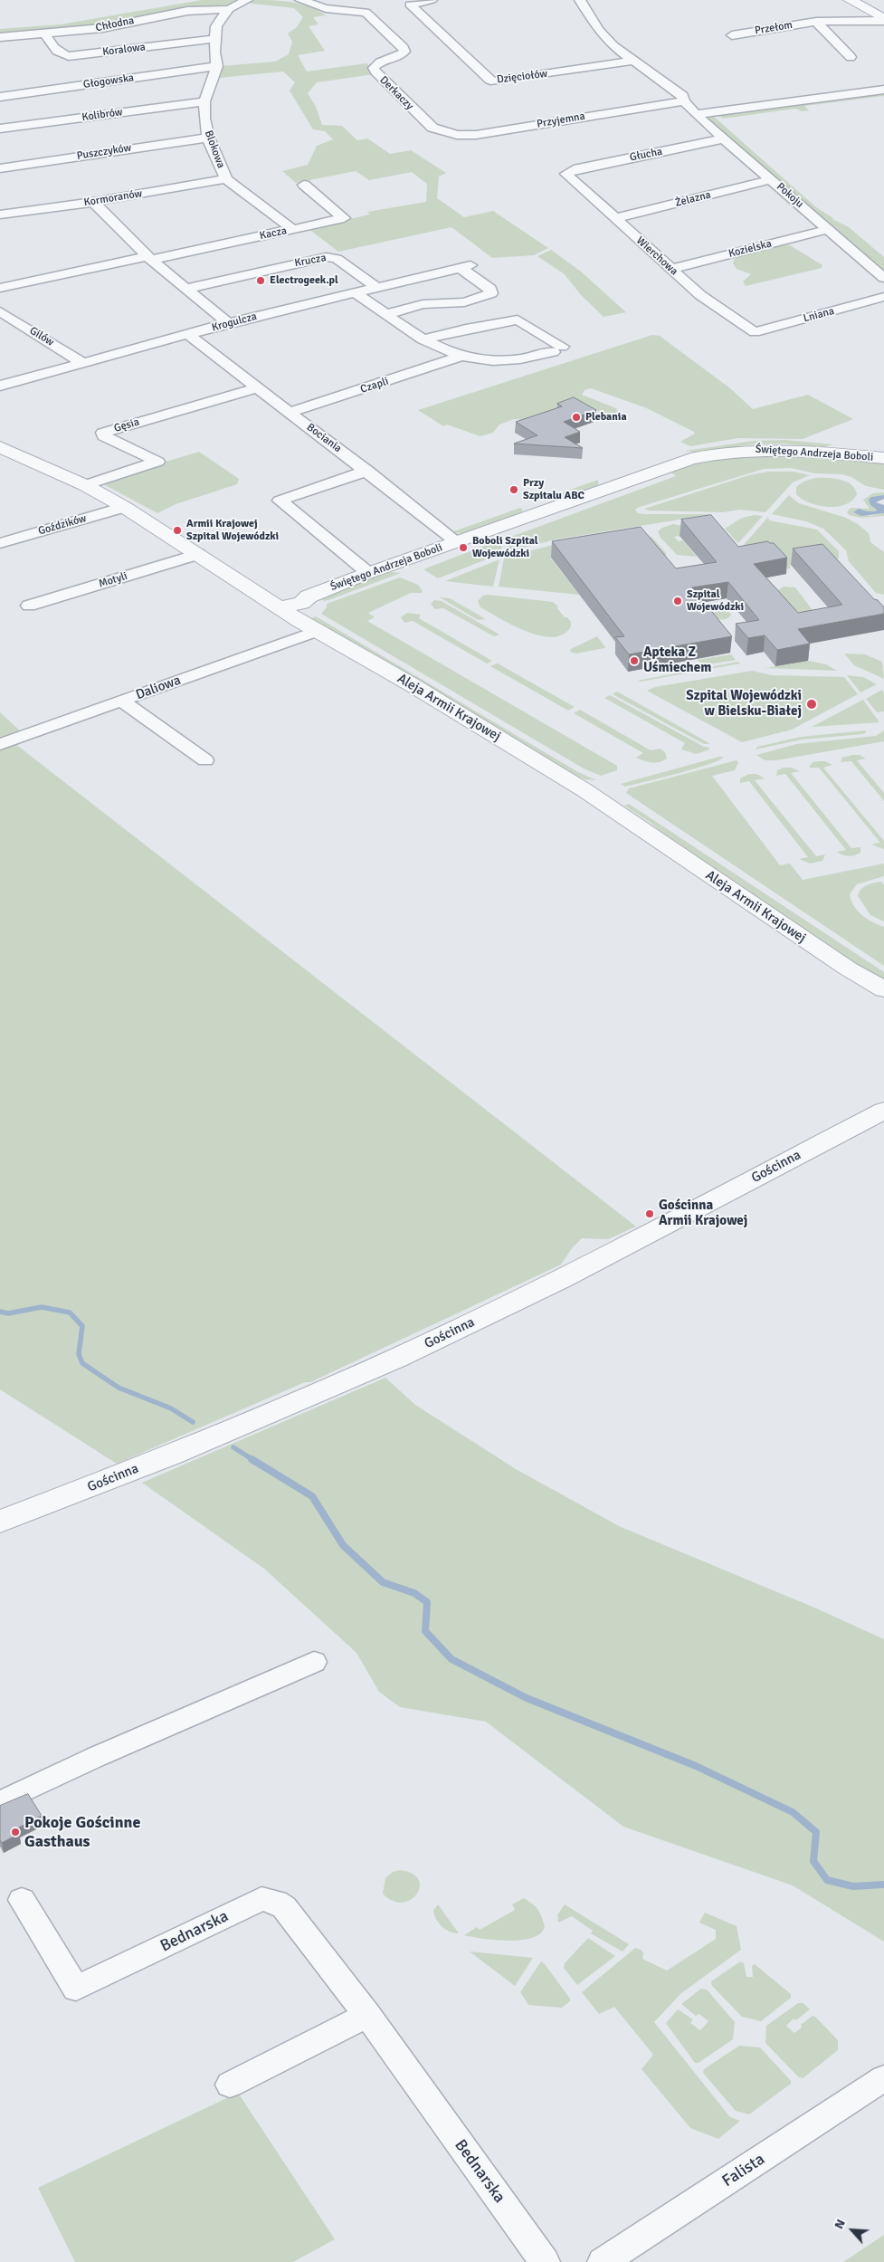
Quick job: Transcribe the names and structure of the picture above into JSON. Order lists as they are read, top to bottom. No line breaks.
{"streets":{"street":["Chłodna","Przełom","Koralowa","Dzięciołów","Głogowska","Derkaczy","Kolibrów","Przyjemna","Blokowa","Puszczyków","Głucha","Pokoju","Kormoranów","Żelazna","Kacza","Kozielska","Wierchowa","Krucza","Lniana","Krogulcza","Gilów","Czapli","Gęsia","Bociania","Świętego Andrzeja Boboli","Goździków","Motyli","Daliowa","Aleja Armii Krajowej","Gościnna","Bednarska","Falista"]},"crossings":[["Chłodna","Koralowa"],["Chłodna","Blokowa"],["Koralowa","Blokowa"],["Dzięciołów","Pokoju"],["Głogowska","Blokowa"],["Derkaczy","Przyjemna"],["Kolibrów","Blokowa"],["Przyjemna","Pokoju"],["Blokowa","Puszczyków"],["Blokowa","Kormoranów"],["Blokowa","Kacza"],["Głucha","Pokoju"],["Głucha","Wierchowa"],["Pokoju","Żelazna"],["Pokoju","Kozielska"],["Żelazna","Wierchowa"],["Kozielska","Wierchowa"],["Wierchowa","Lniana"],["Krucza","Krogulcza"],["Krogulcza","Gilów"],["Krogulcza","Czapli"],["Krogulcza","Bociania"],["Czapli","Bociania"],["Gęsia","Bociania"],["Gęsia","Aleja Armii Krajowej"],["Bociania","Świętego Andrzeja Boboli"],["Świętego Andrzeja Boboli","Aleja Armii Krajowej"],["Goździków","Aleja Armii Krajowej"],["Motyli","Aleja Armii Krajowej"],["Daliowa","Aleja Armii Krajowej"]],"places":["Electrogeek.pl","Plebania","Przy Szpitalu ABC","Armii Krajowej Szpital Wojewódzki","Boboli Szpital Wojewódzki","Szpital Wojewódzki","Apteka Z Uśmiechem","Szpital Wojewódzki w Bielsku-Białej","Gościnna Armii Krajowej","Pokoje Gościnne Gasthaus"],"north":"top left"}
